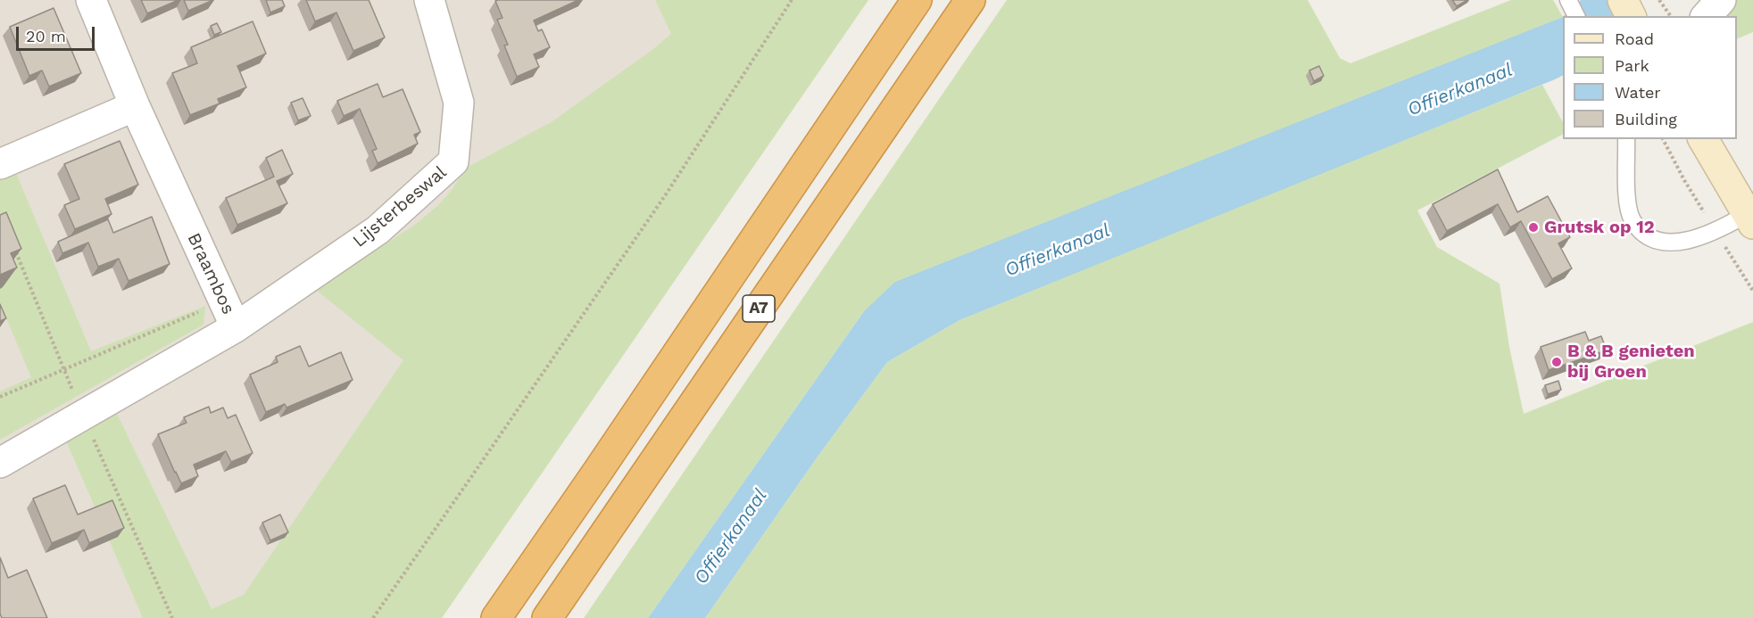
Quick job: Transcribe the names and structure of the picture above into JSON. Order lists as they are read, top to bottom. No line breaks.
{"streets":{"highway":["A7"],"street":["Lijsterbeswal","Braambos"]},"crossings":[["Lijsterbeswal","Braambos"]],"water":["Offierkanaal"],"places":["Grutsk op 12","B & B genieten bij Groen"],"legend":["Road","Park","Water","Building"],"scale_bar":"20 m"}
